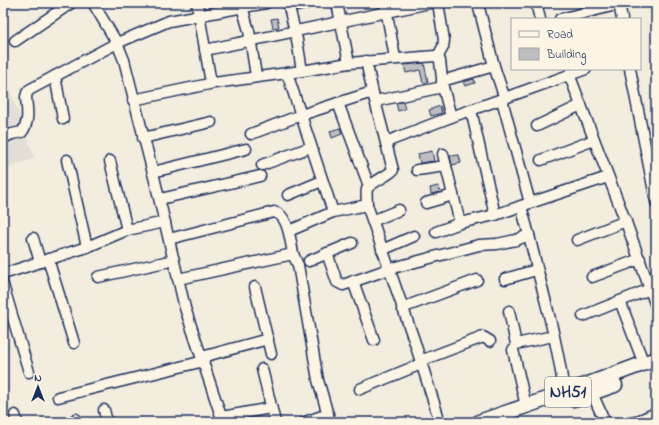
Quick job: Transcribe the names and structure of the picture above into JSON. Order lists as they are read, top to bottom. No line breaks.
{"streets":{"highway":["NH51"]},"legend":["Road","Building"],"north":"top"}
